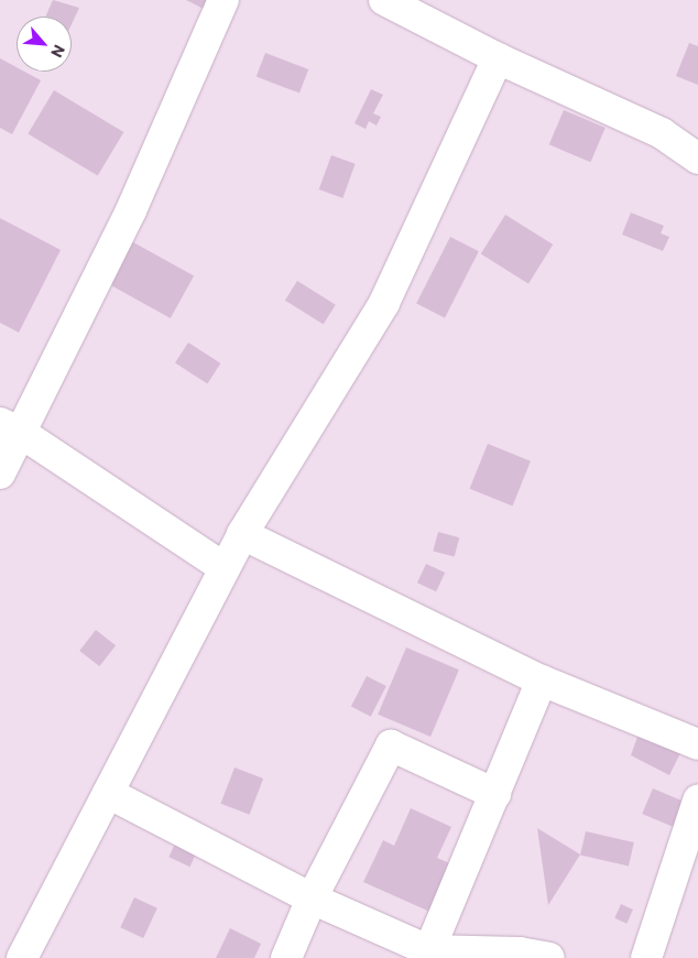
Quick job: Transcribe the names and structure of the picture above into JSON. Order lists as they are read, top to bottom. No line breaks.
{"north":"bottom right"}
